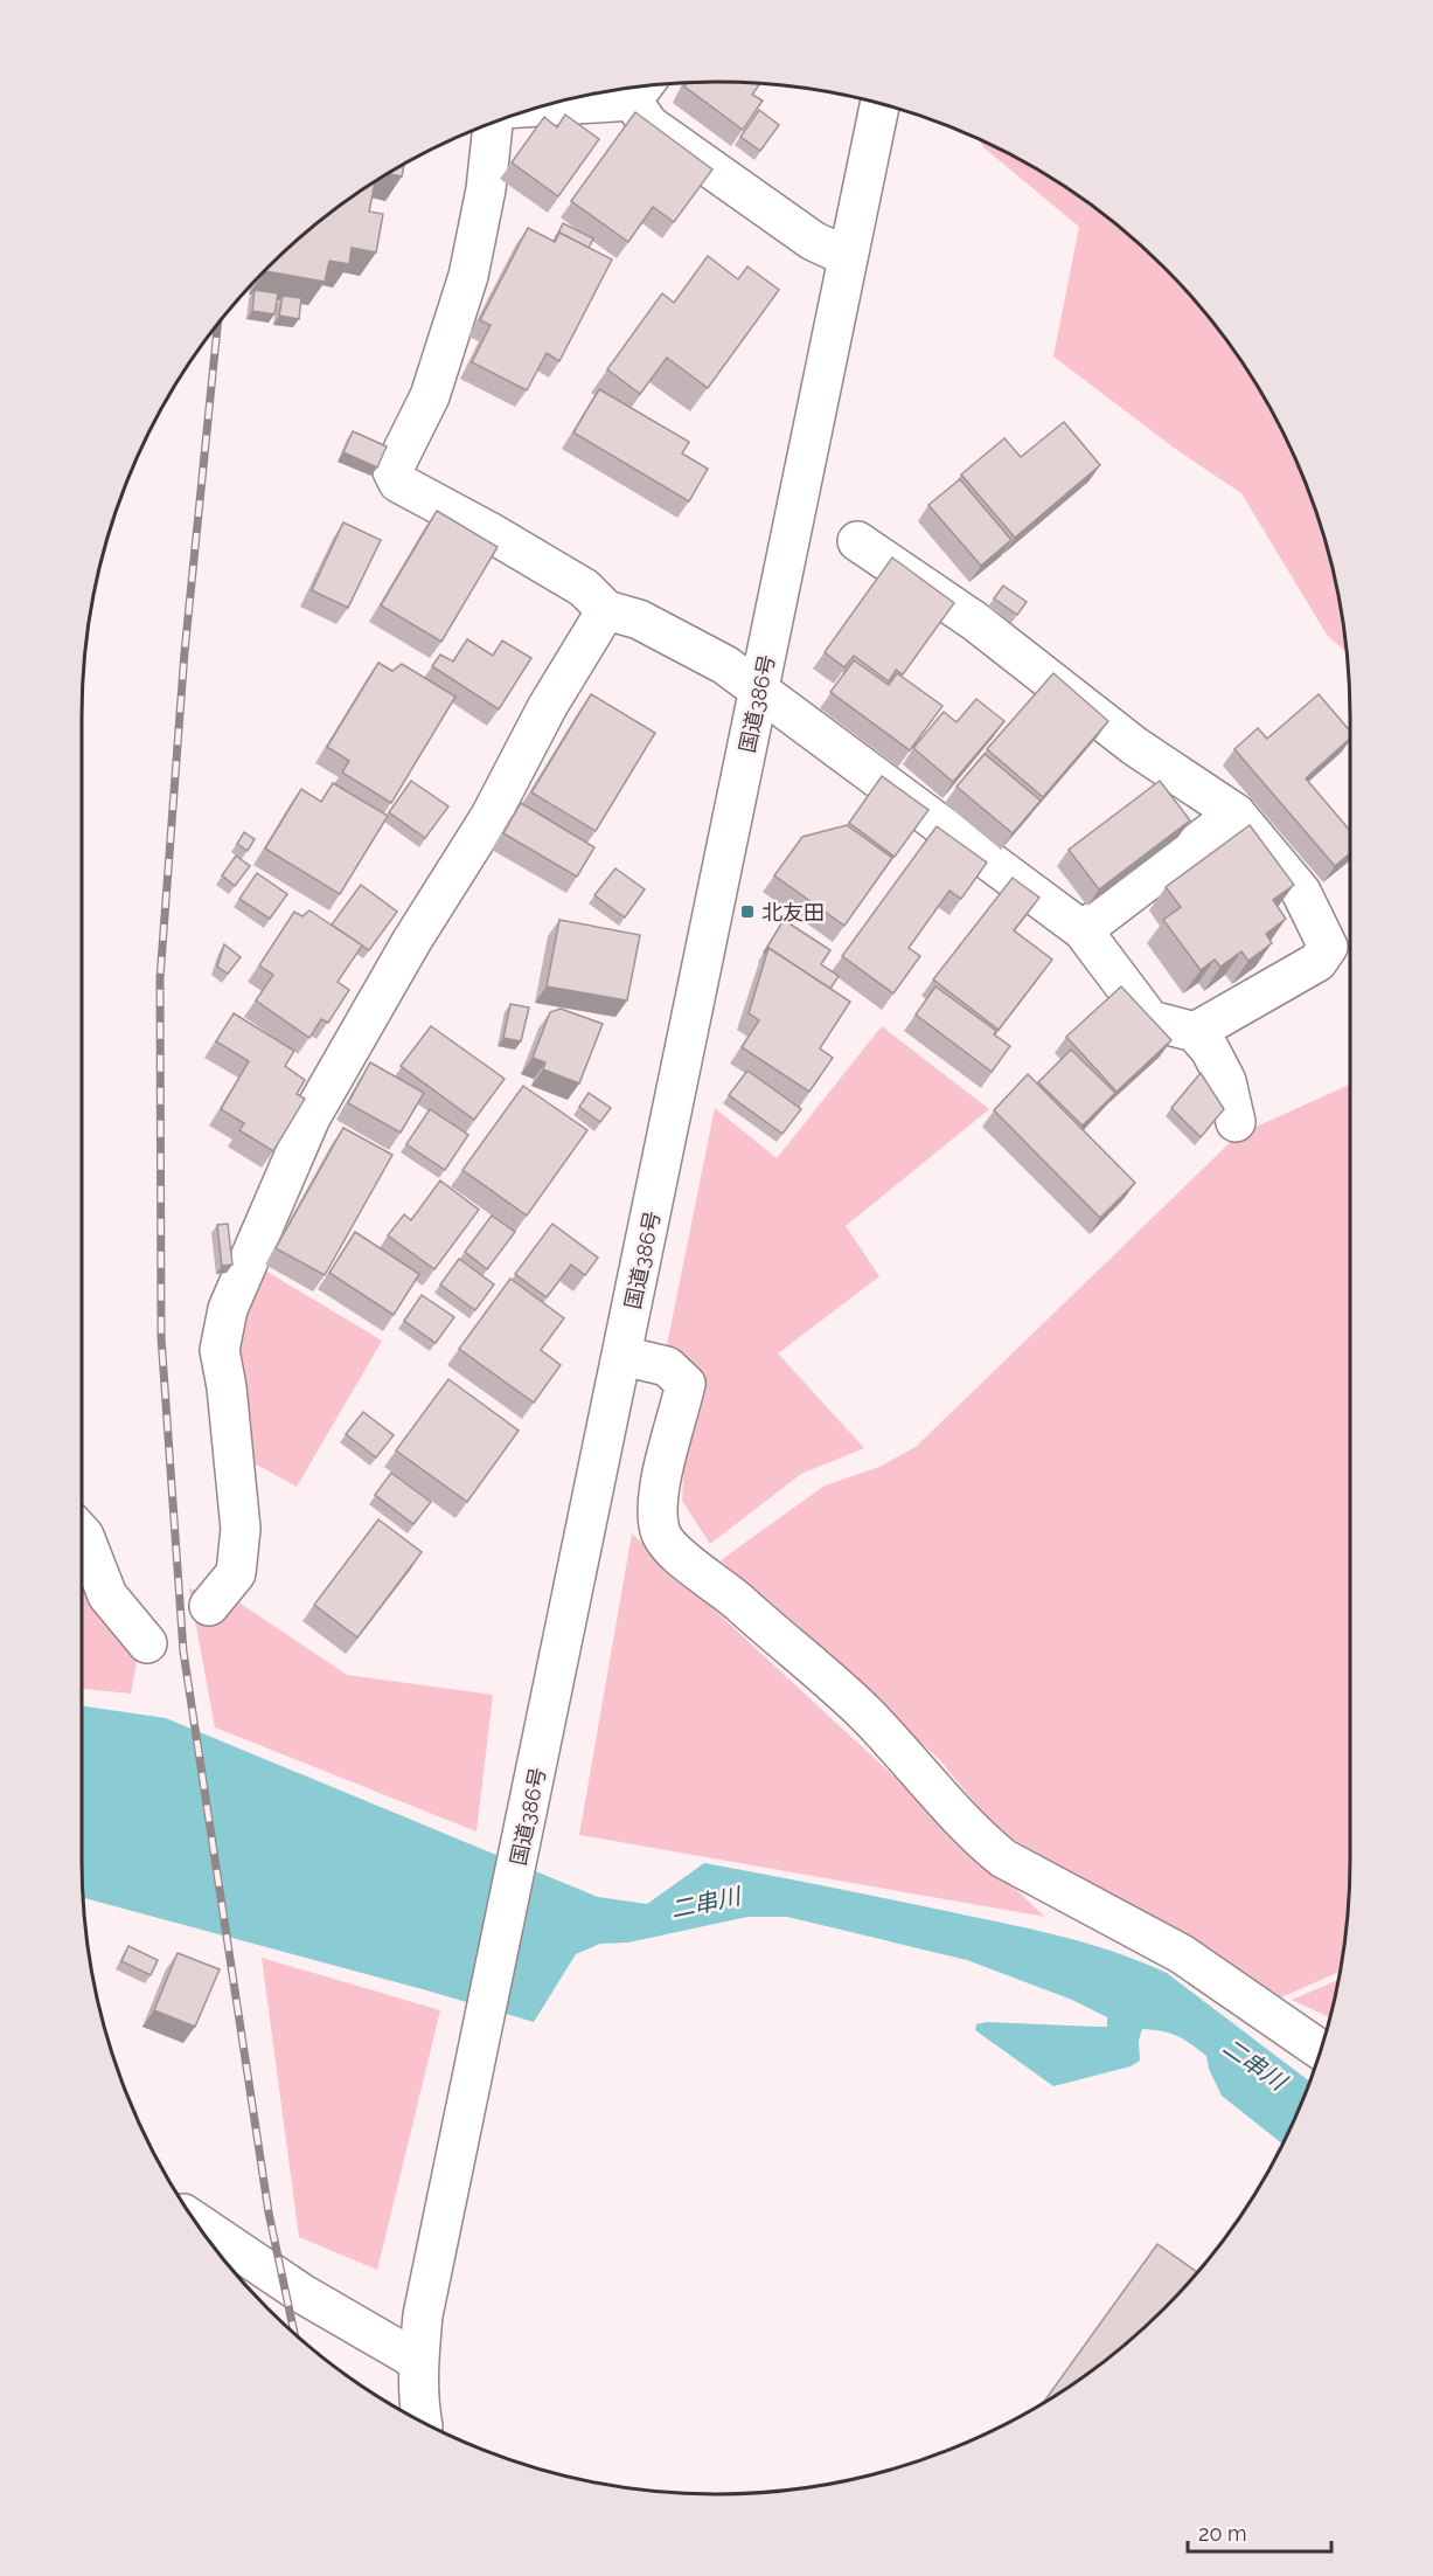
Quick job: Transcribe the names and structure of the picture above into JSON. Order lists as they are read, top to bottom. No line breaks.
{"streets":{"main road":["国道386号"]},"water":["二串川"],"places":{"transit":["北友田"]},"scale_bar":"20 m"}
